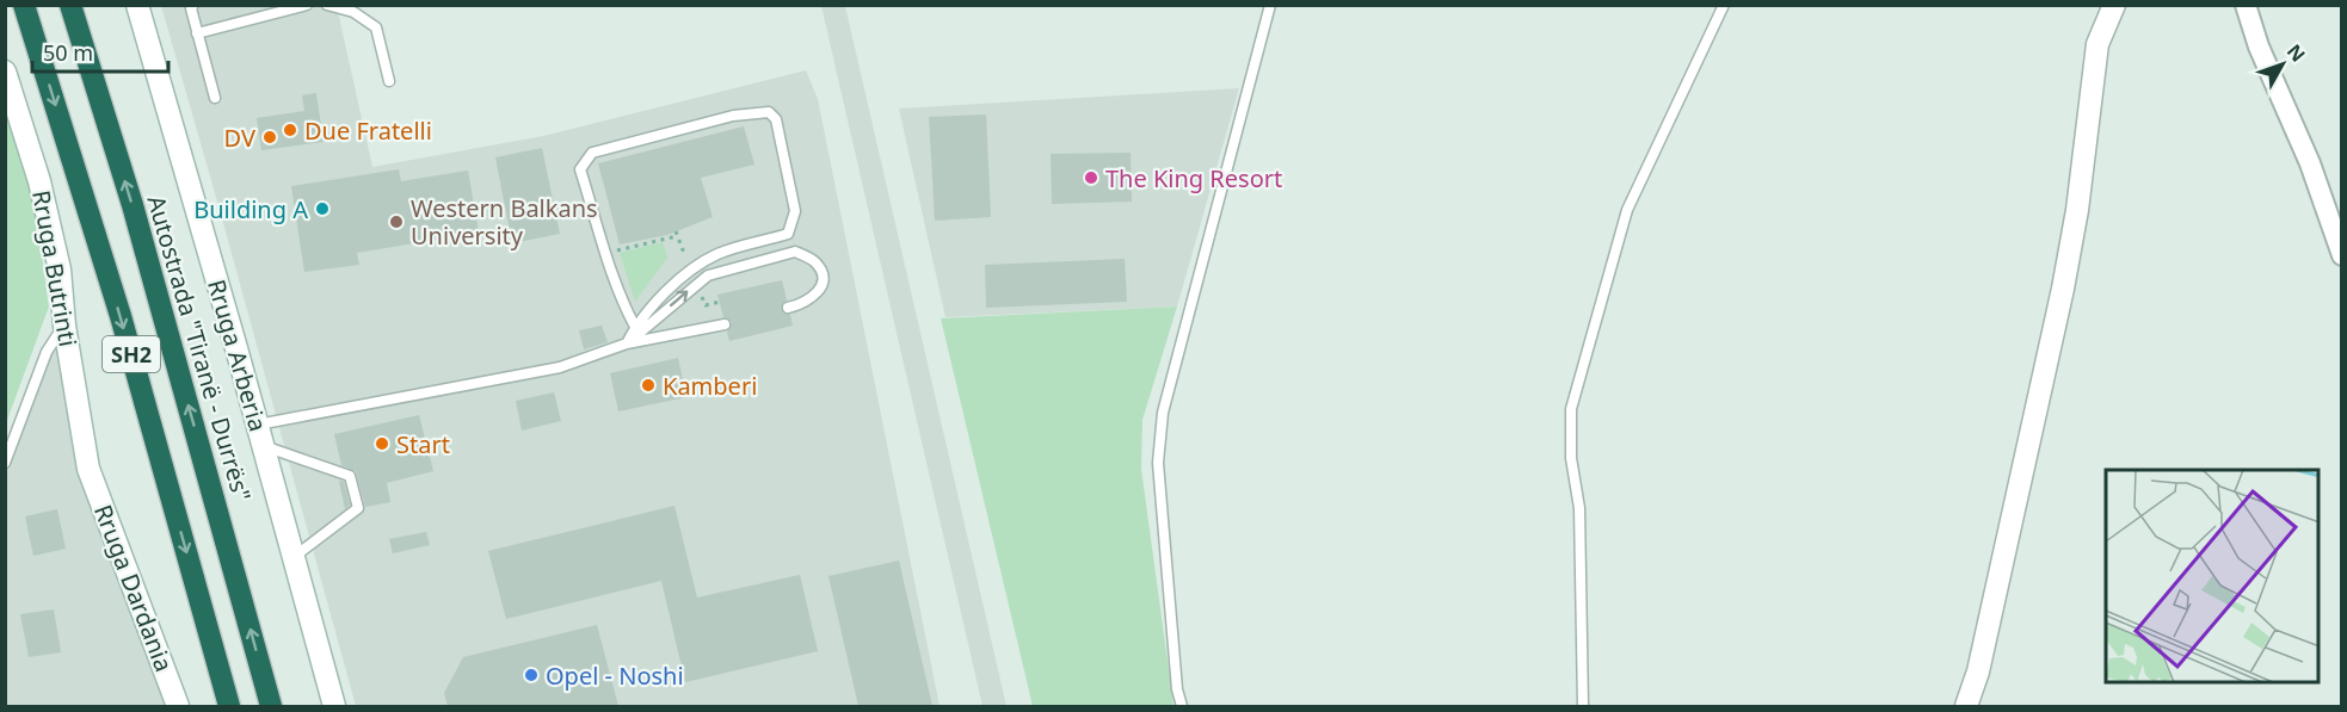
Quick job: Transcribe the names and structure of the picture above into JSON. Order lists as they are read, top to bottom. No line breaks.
{"streets":{"highway":["Autostrada \"Tiranë - Durrës\"","SH2"],"main road":["Rruga Butrinti","Rruga Arberia","Rruga Dardania"]},"crossings":[["Rruga Butrinti","Rruga Dardania"]],"places":["Due Fratelli","DV","The King Resort","Building A","Western Balkans University","Kamberi","Start","Opel - Noshi"],"scale_bar":"50 m","north":"top right"}
